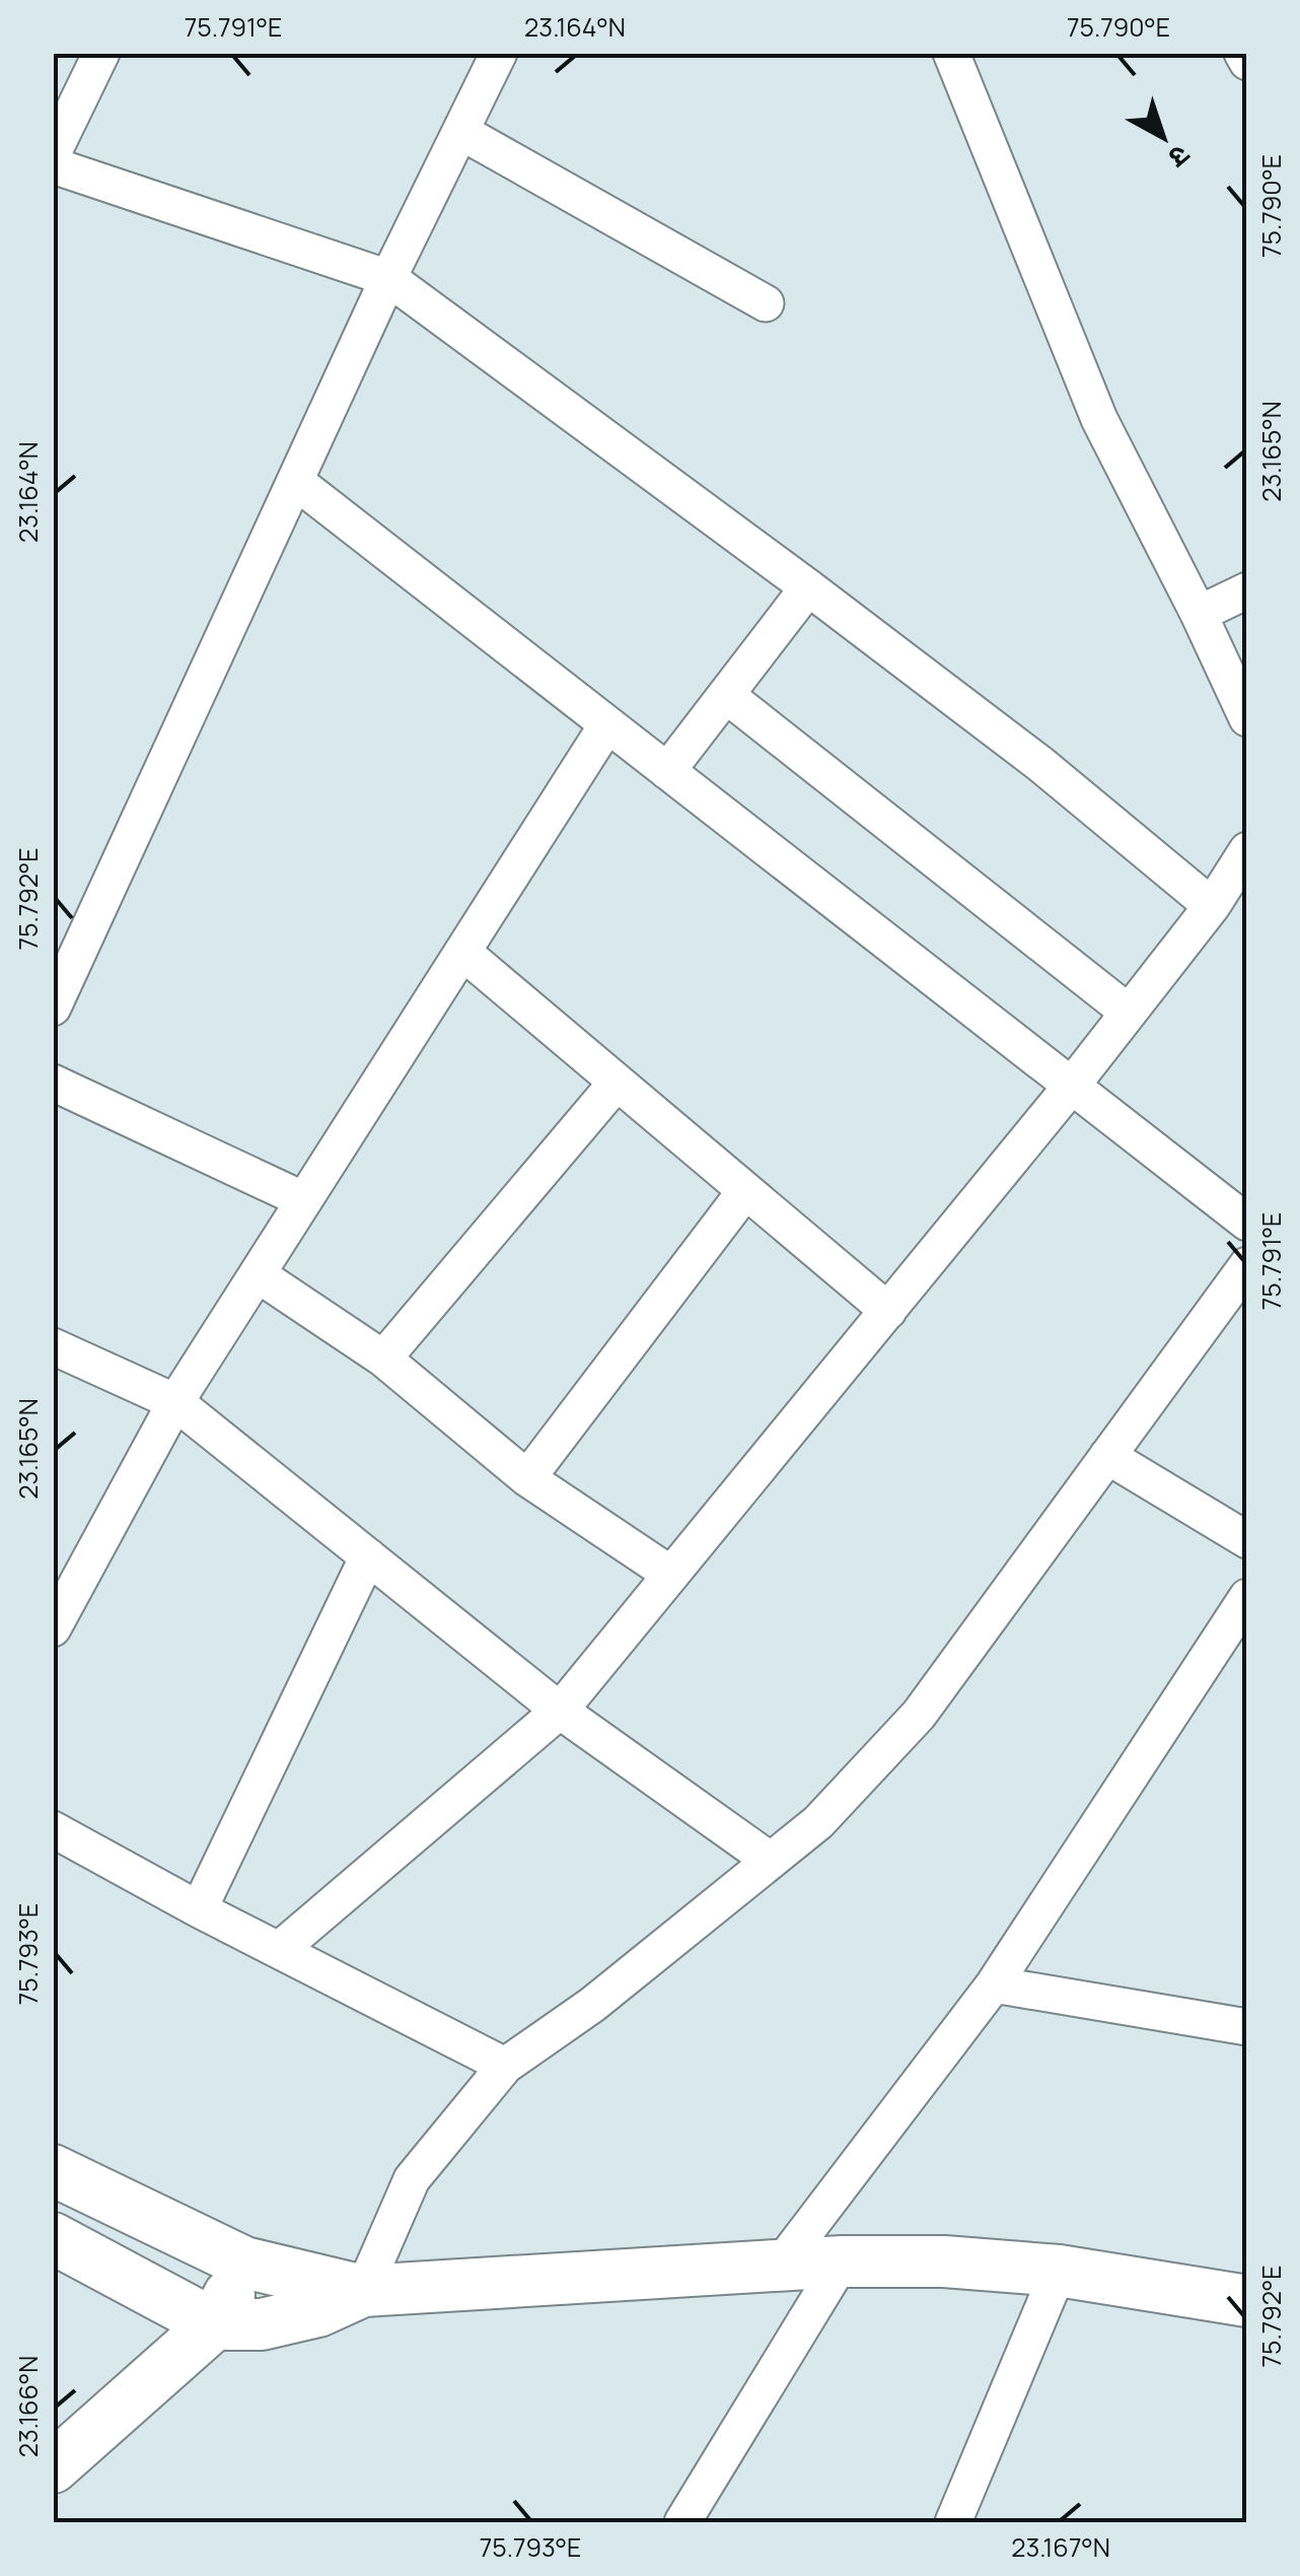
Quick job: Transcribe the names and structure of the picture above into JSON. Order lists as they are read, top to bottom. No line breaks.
{"north":"bottom right","coordinates":["75.791°E","23.164°N","75.790°E","23.165°N","75.792°E","75.793°E","23.166°N","23.167°N"]}
